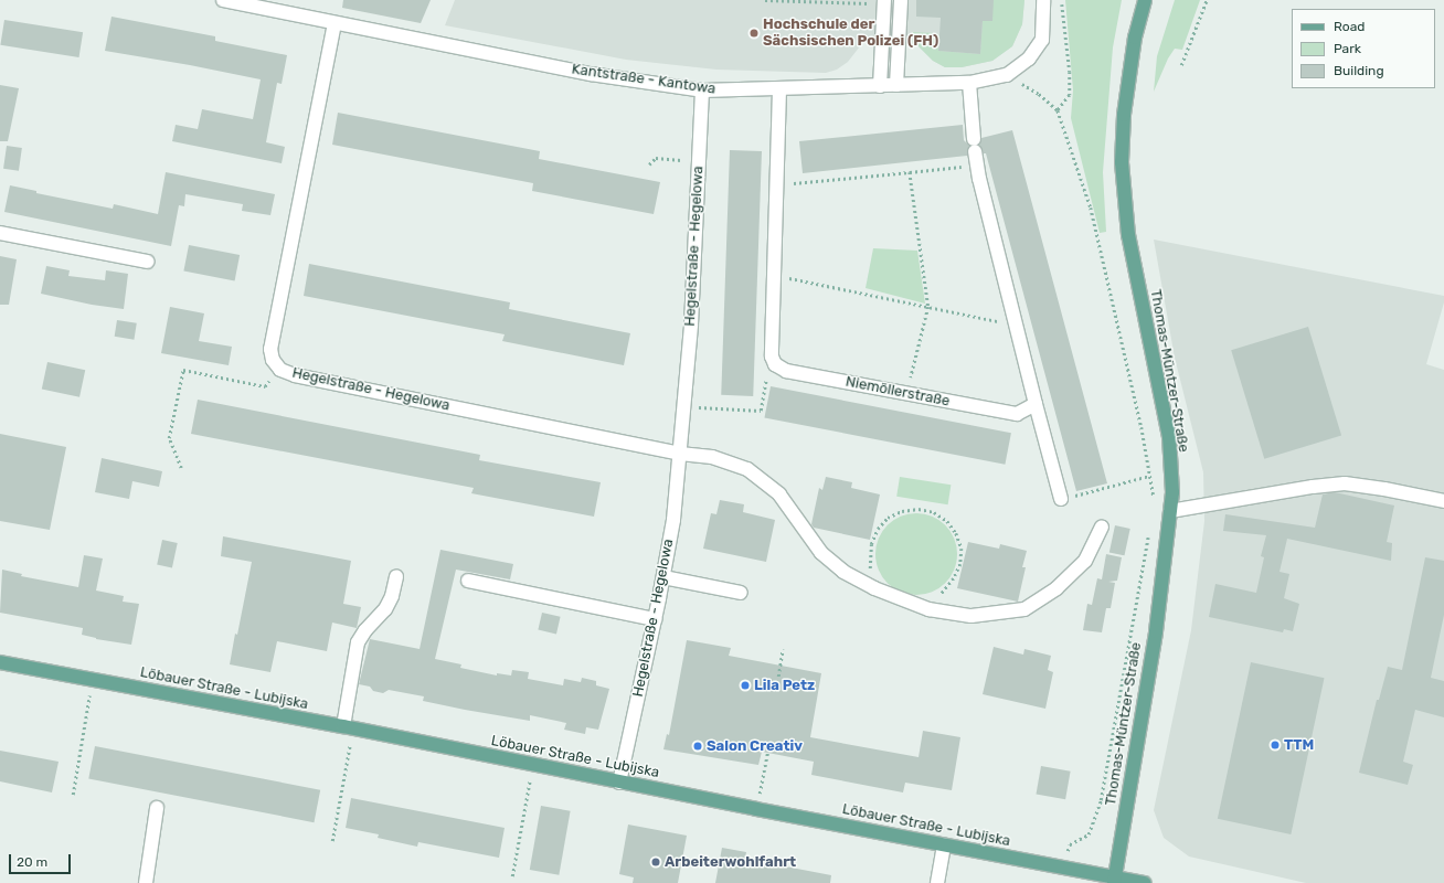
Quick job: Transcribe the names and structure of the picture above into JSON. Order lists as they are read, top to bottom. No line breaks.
{"streets":{"main road":["Thomas-Müntzer-Straße","Löbauer Straße - Lubijska"],"street":["Kantstraße - Kantowa","Hegelstraße - Hegelowa","Niemöllerstraße"]},"crossings":[["Kantstraße - Kantowa","Hegelstraße - Hegelowa"],["Hegelstraße - Hegelowa","Löbauer Straße - Lubijska"],["Thomas-Müntzer-Straße","Löbauer Straße - Lubijska"]],"places":["Hochschule der Sächsischen Polizei (FH)","Lila Petz","TTM","Salon Creativ","Arbeiterwohlfahrt"],"legend":["Road","Park","Building"],"scale_bar":"20 m"}
